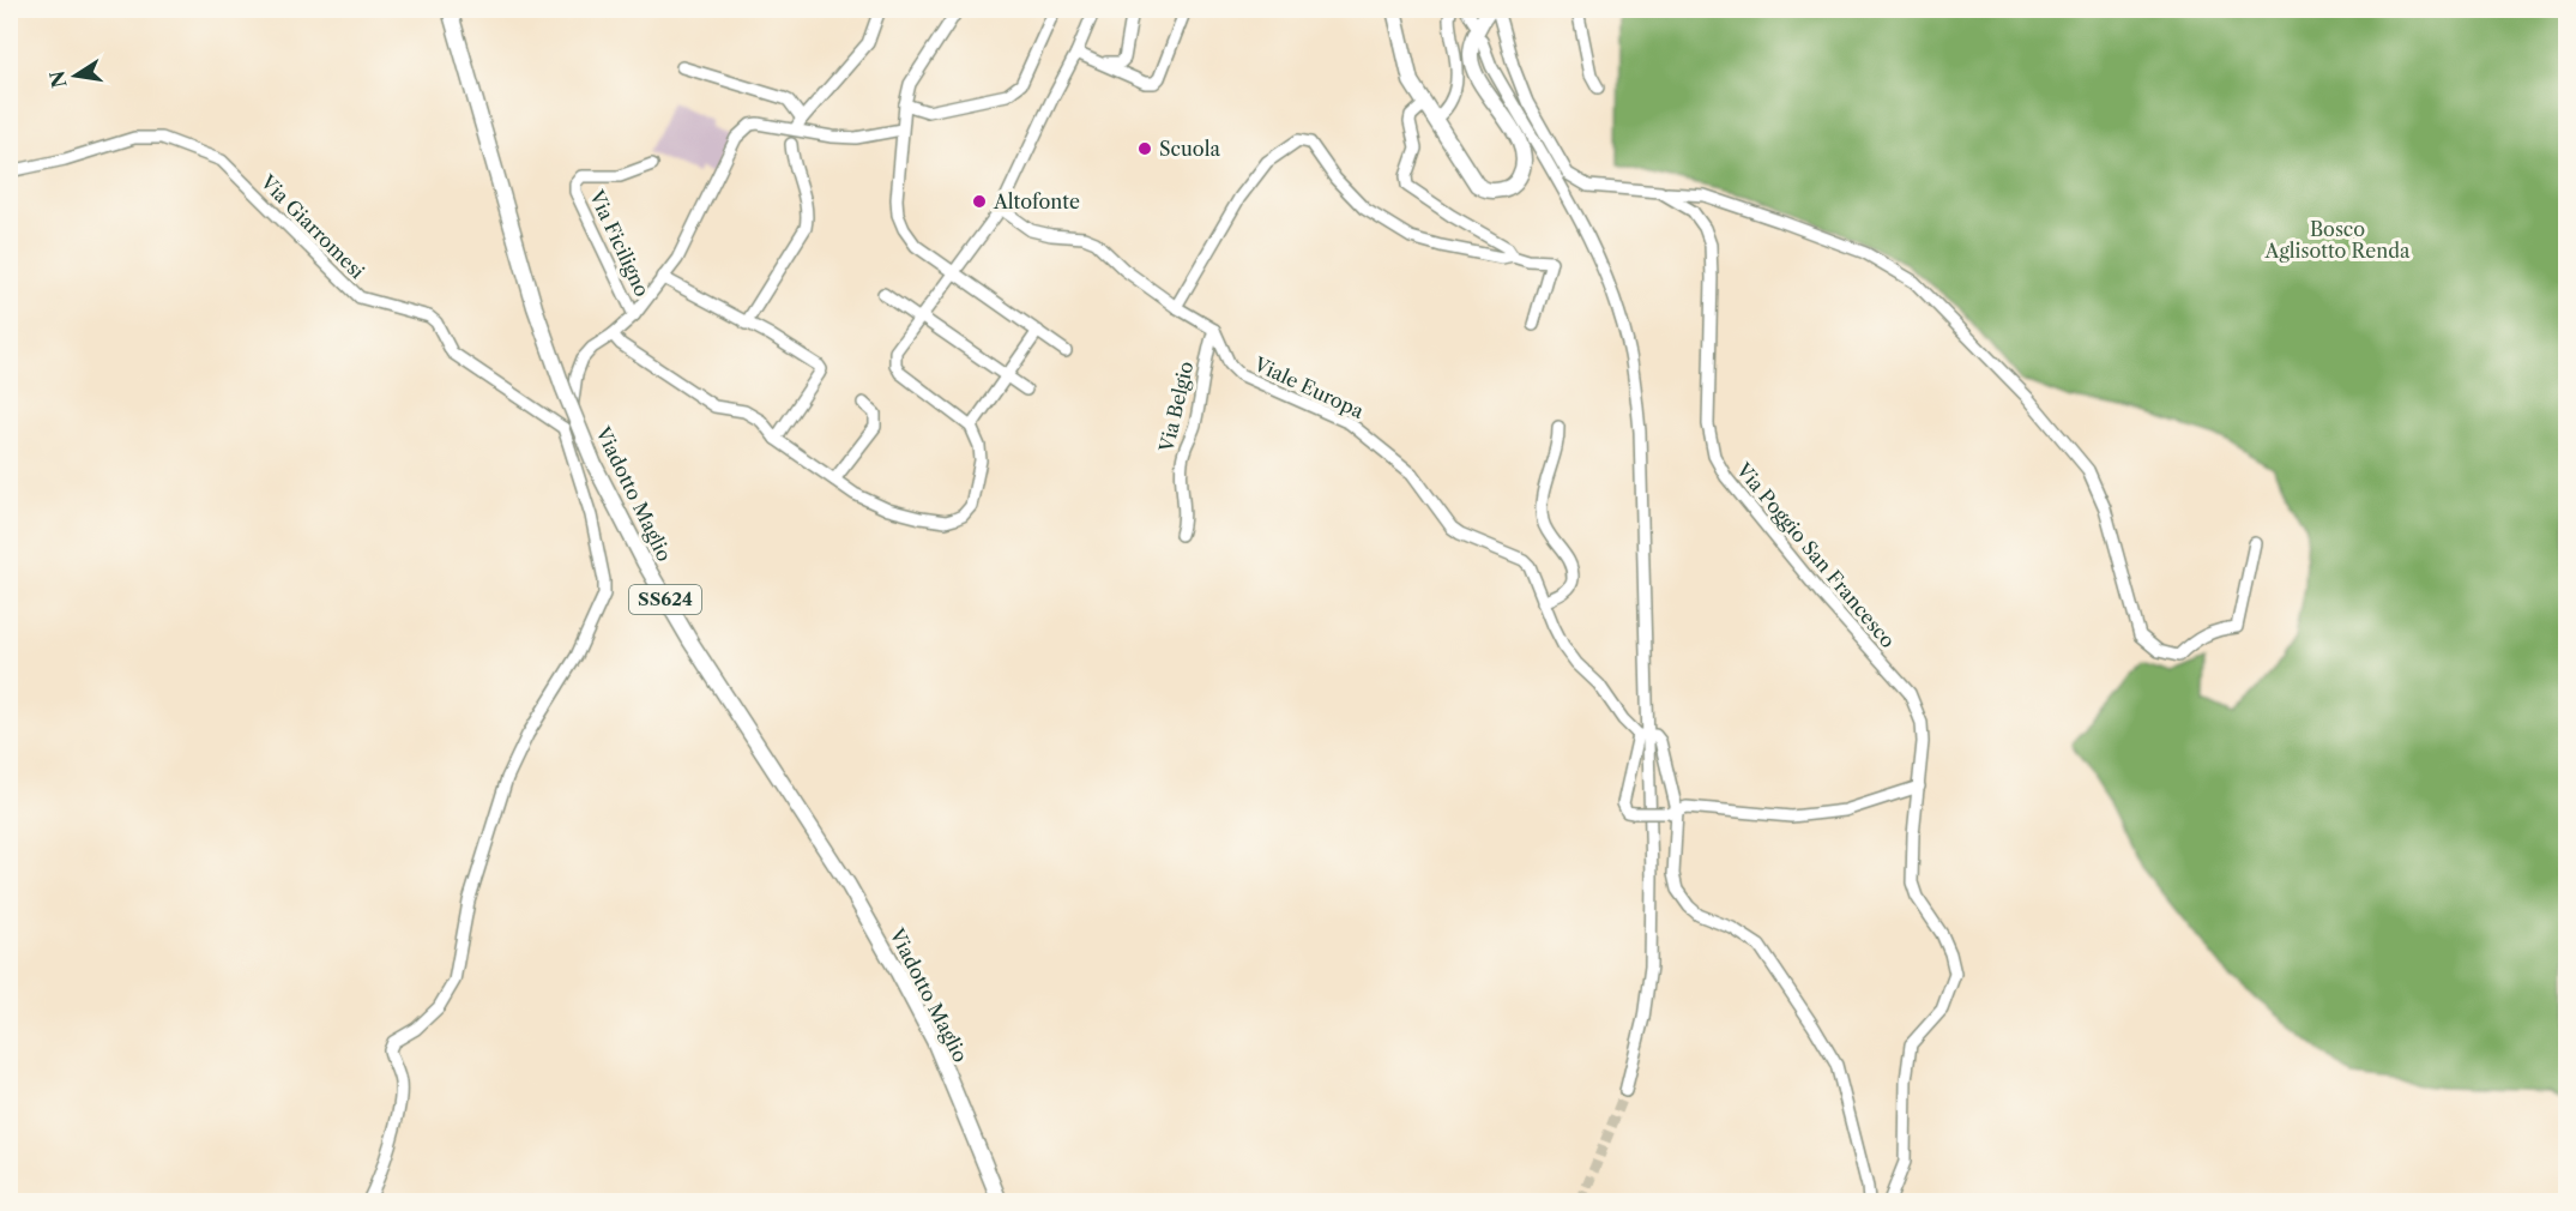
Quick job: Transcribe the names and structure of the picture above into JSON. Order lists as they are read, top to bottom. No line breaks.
{"streets":{"main road":["Viadotto Maglio","SS624"],"street":["Via Giarromesi","Via Ficiligno","Viale Europa","Via Belgio","Via Poggio San Francesco"]},"crossings":[["Via Giarromesi","Via Ficiligno"],["Viale Europa","Via Belgio"]],"parks":["Bosco Aglisotto Renda"],"places":["Scuola","Altofonte"],"north":"left"}
